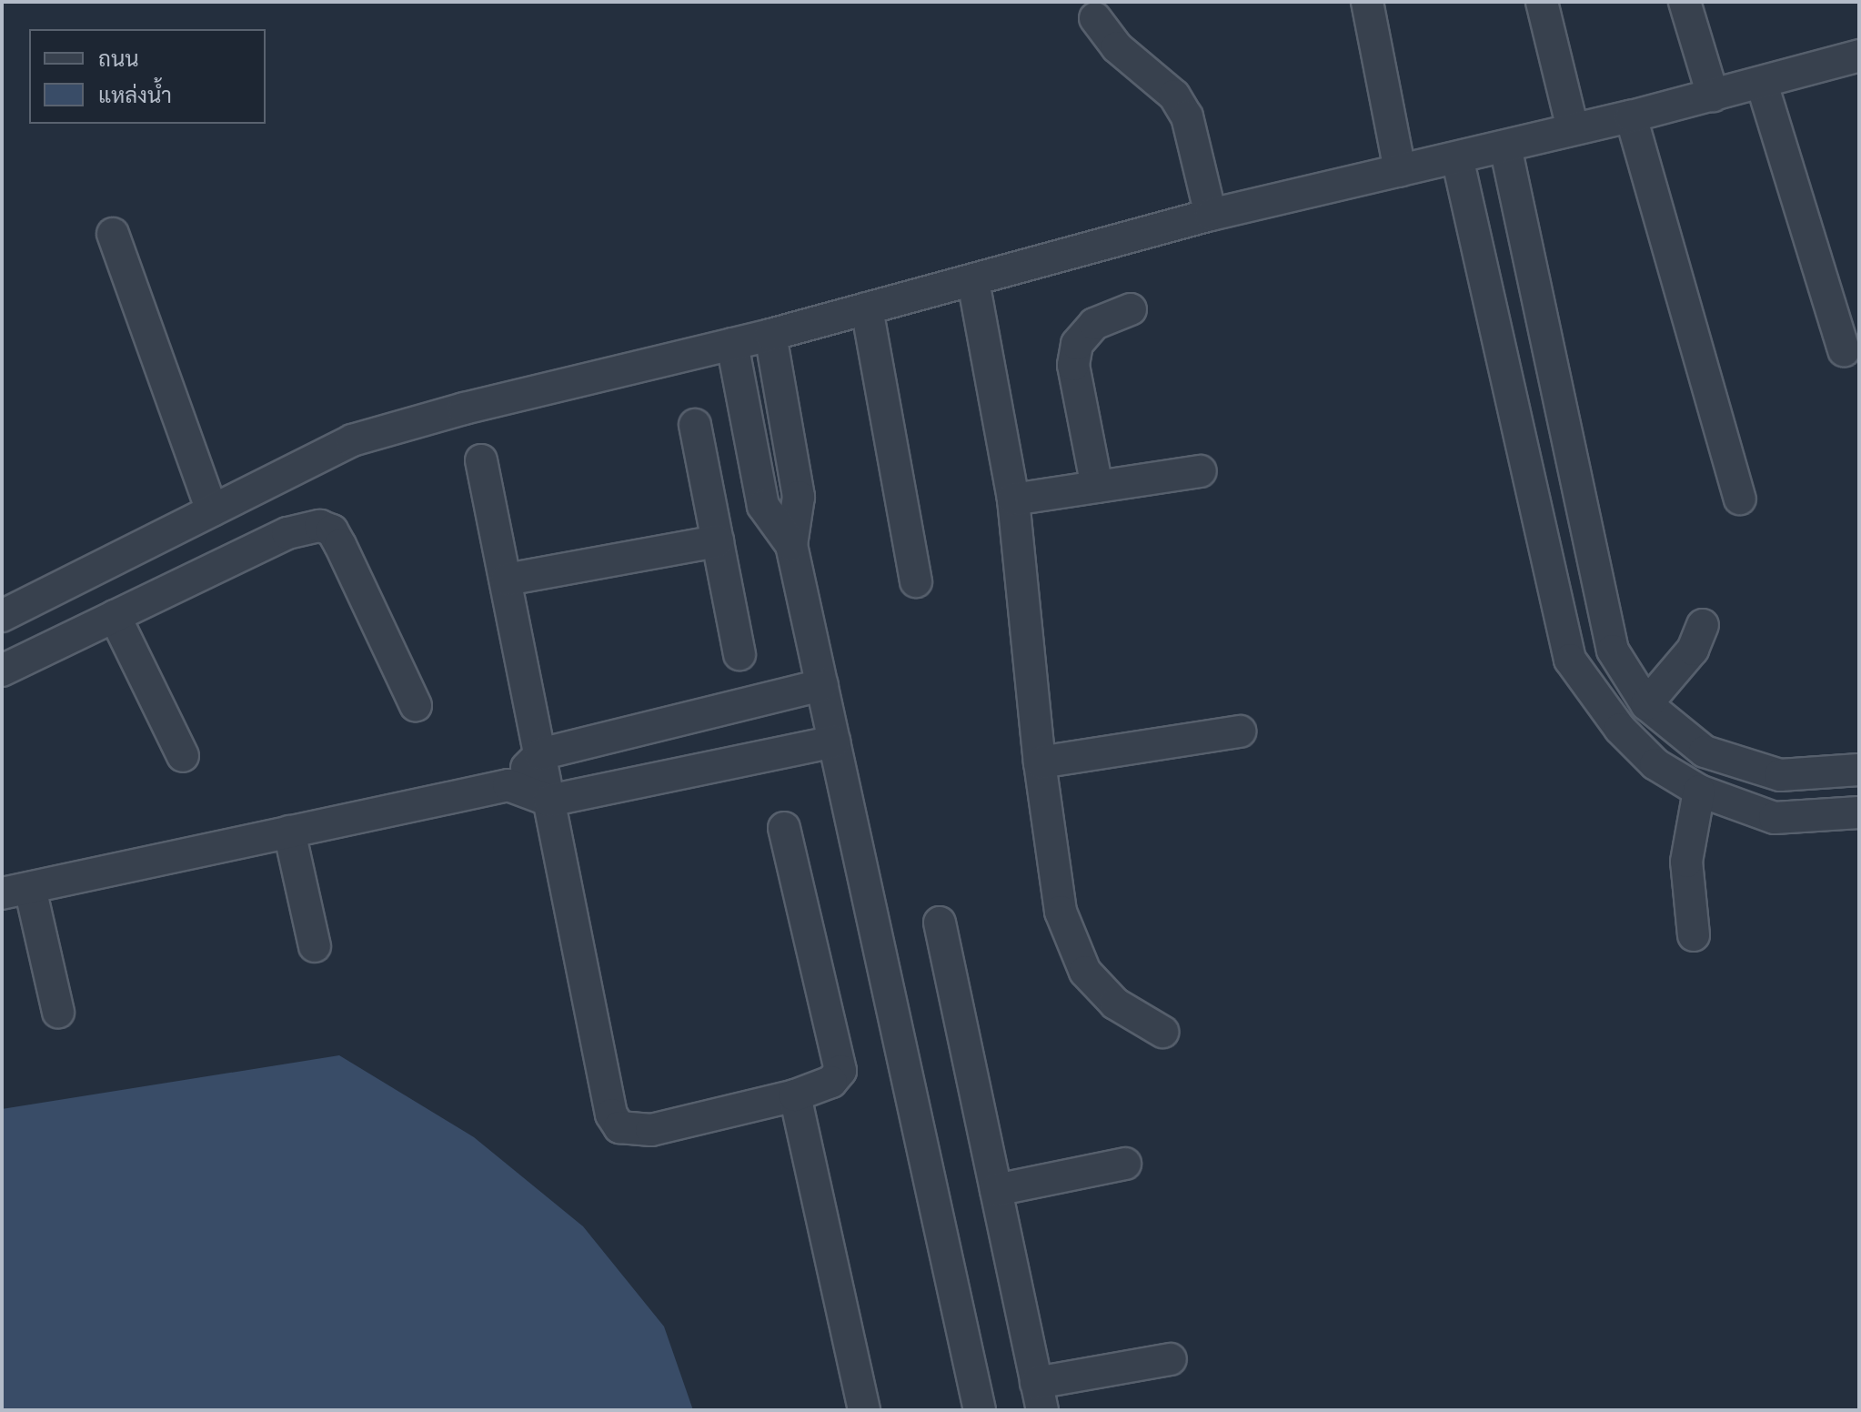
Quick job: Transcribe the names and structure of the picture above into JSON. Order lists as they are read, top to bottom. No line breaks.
{"legend":["ถนน","แหล่งน้ำ"]}
